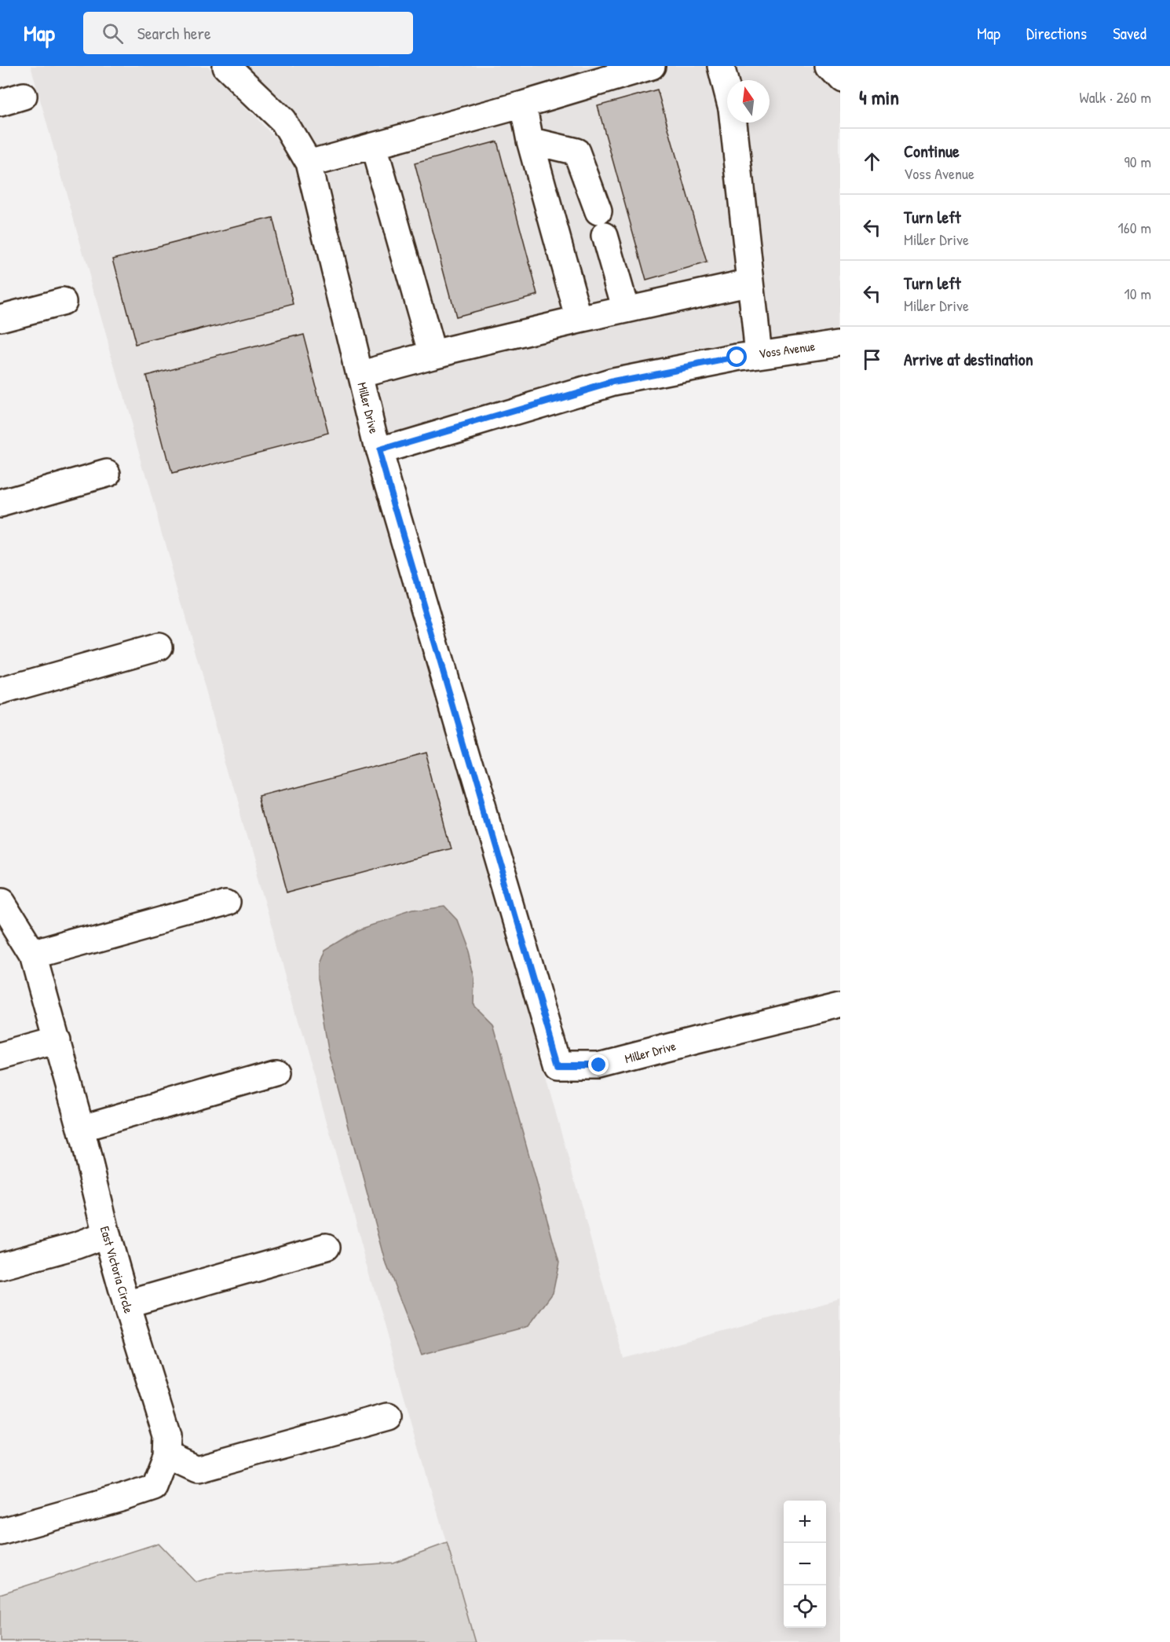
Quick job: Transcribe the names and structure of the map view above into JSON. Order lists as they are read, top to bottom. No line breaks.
{"streets":{"street":["Voss Avenue","Miller Drive","East Victoria Circle"]},"crossings":[["Voss Avenue","Miller Drive"]],"north":"top","page":{"header":"Map","search":"Search here","nav":["Map","Directions","Saved"],"heading":["4 min","Walk · 260 m"],"list":[["Continue","Voss Avenue","90 m"],["Turn left","Miller Drive","160 m"],["Turn left","Miller Drive","10 m"],"Arrive at destination"],"map_buttons":["+","−"]}}
